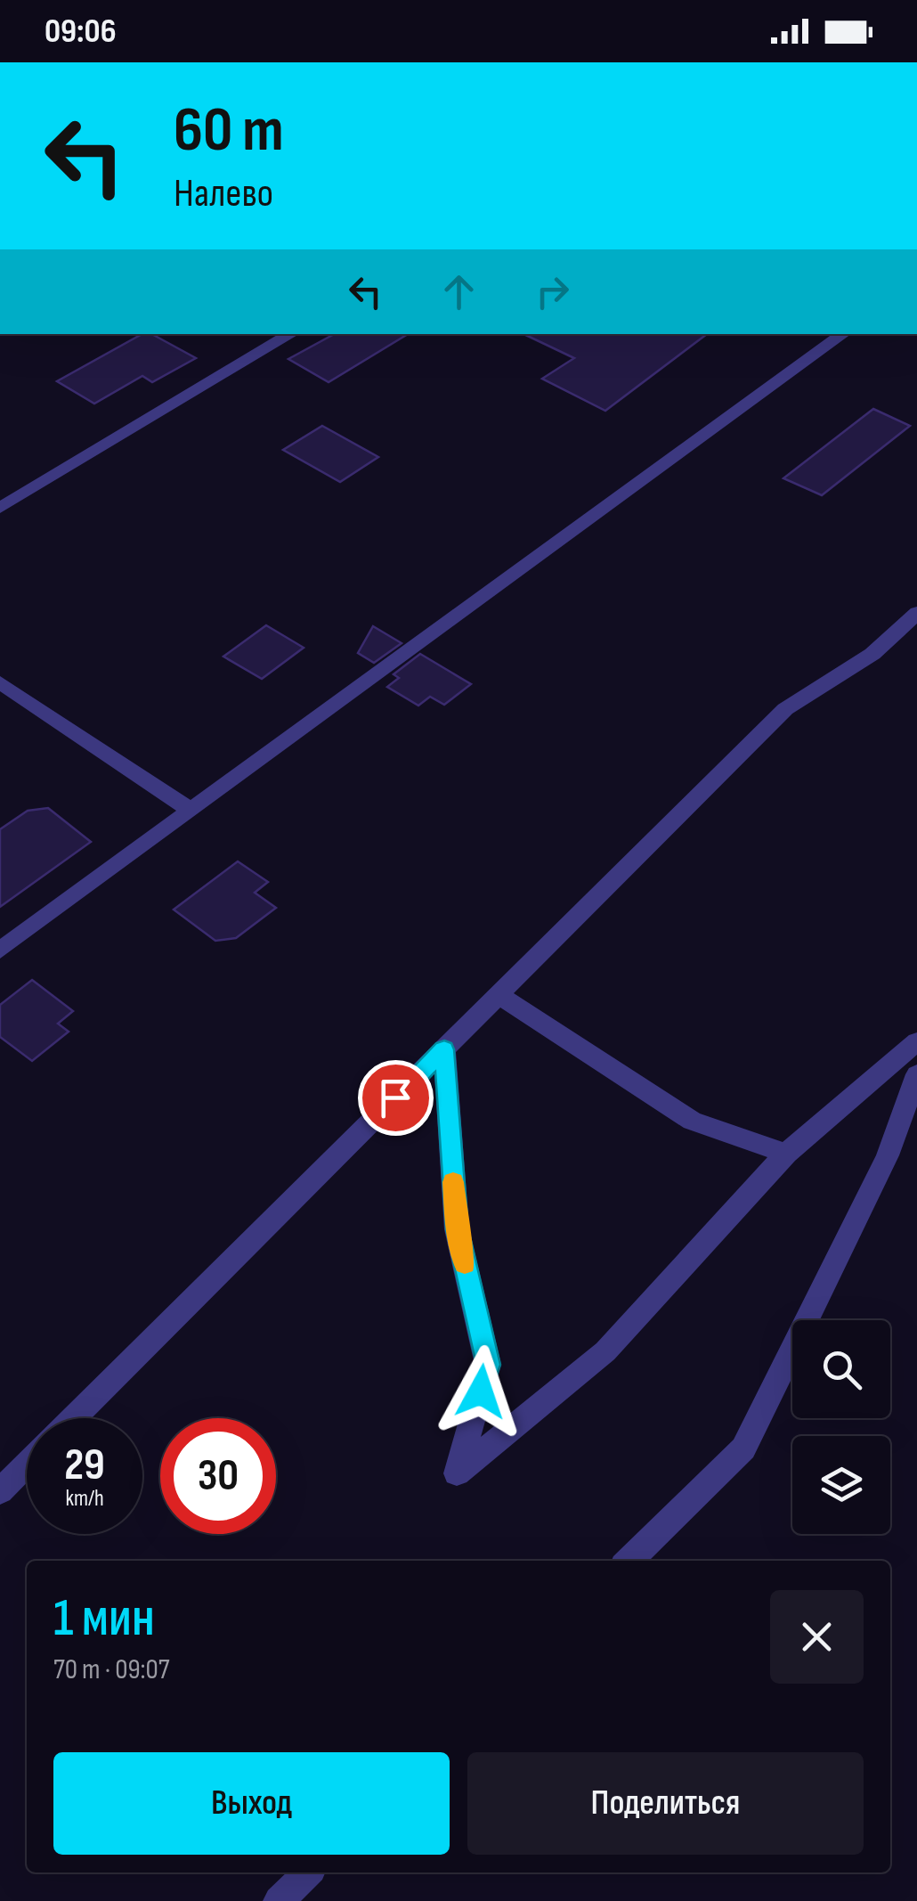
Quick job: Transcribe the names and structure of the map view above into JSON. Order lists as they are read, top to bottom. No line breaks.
{"page":{"status":"09:06","turn":["60 m","Налево"],"speed":"29 km/h","limit":"30","heading":["1 мин","70 m · 09:07"],"buttons":["Выход","Поделиться"]}}
